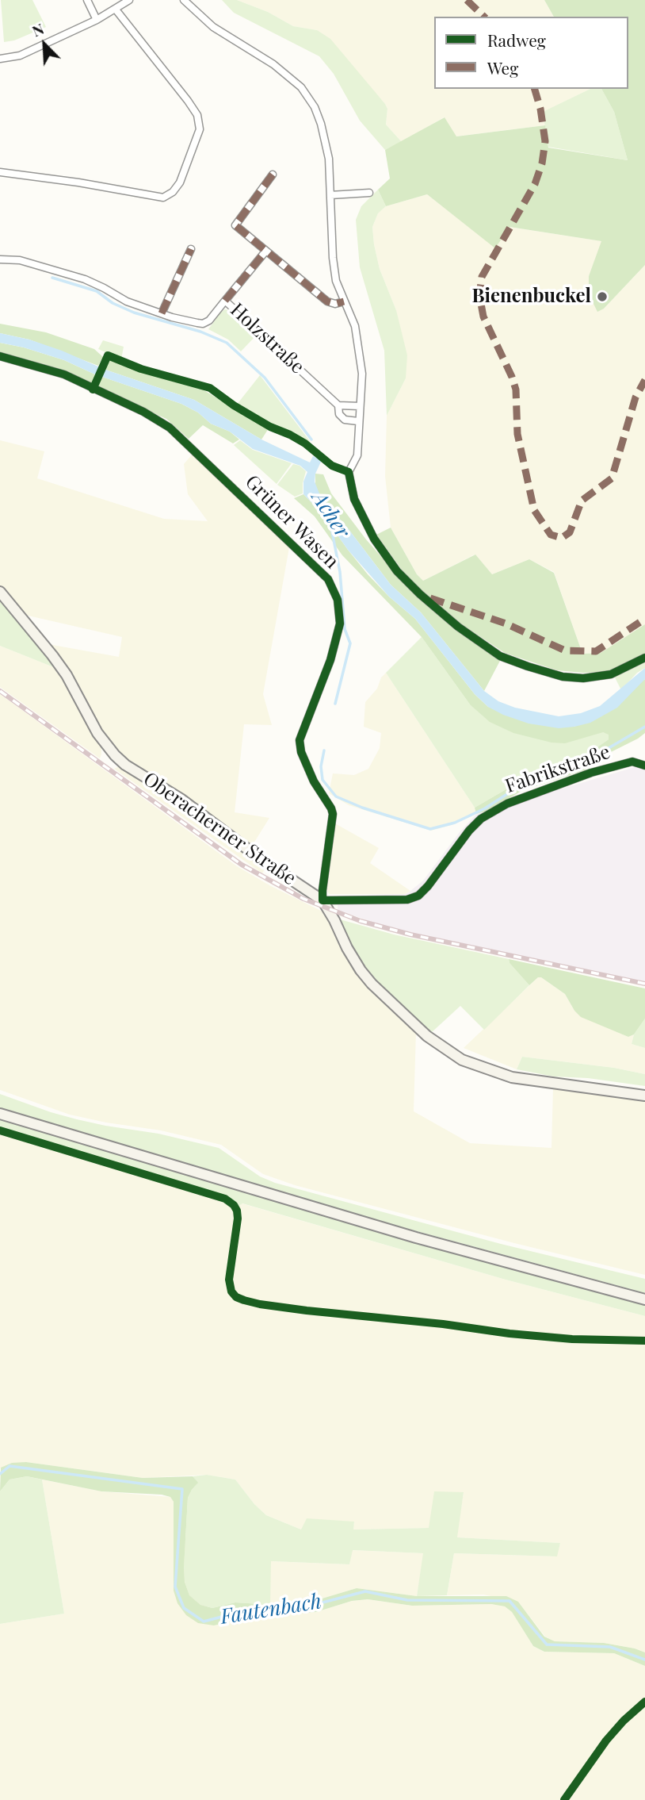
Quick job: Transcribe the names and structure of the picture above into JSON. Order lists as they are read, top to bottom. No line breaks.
{"streets":{"street":["Holzstraße","Grüner Wasen","Fabrikstraße","Oberacherner Straße"]},"crossings":[["Grüner Wasen","Fabrikstraße"],["Grüner Wasen","Oberacherner Straße"],["Fabrikstraße","Oberacherner Straße"]],"water":["Acher","Fautenbach"],"places":["Bienenbuckel"],"legend":["Radweg","Weg"],"north":"top left"}
